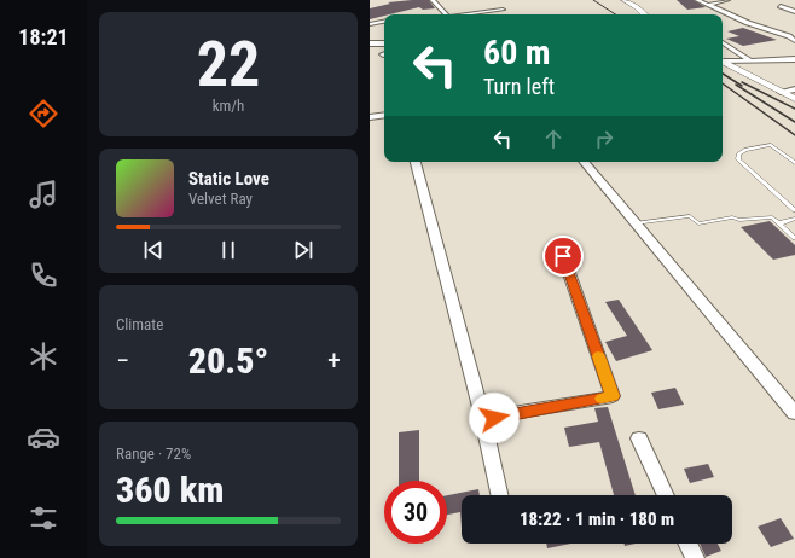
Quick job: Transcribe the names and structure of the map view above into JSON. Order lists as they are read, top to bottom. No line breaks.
{"page":{"tabs":"18:21","tile":[["22","km/h"],"Climate",["Range · 72%","360 km"]],"turn":["60 m","Turn left"],"song":["Static Love","Velvet Ray"],"heat":["−","20.5°","+"],"limit":"30","trip":"18:22 · 1 min · 180 m"}}
